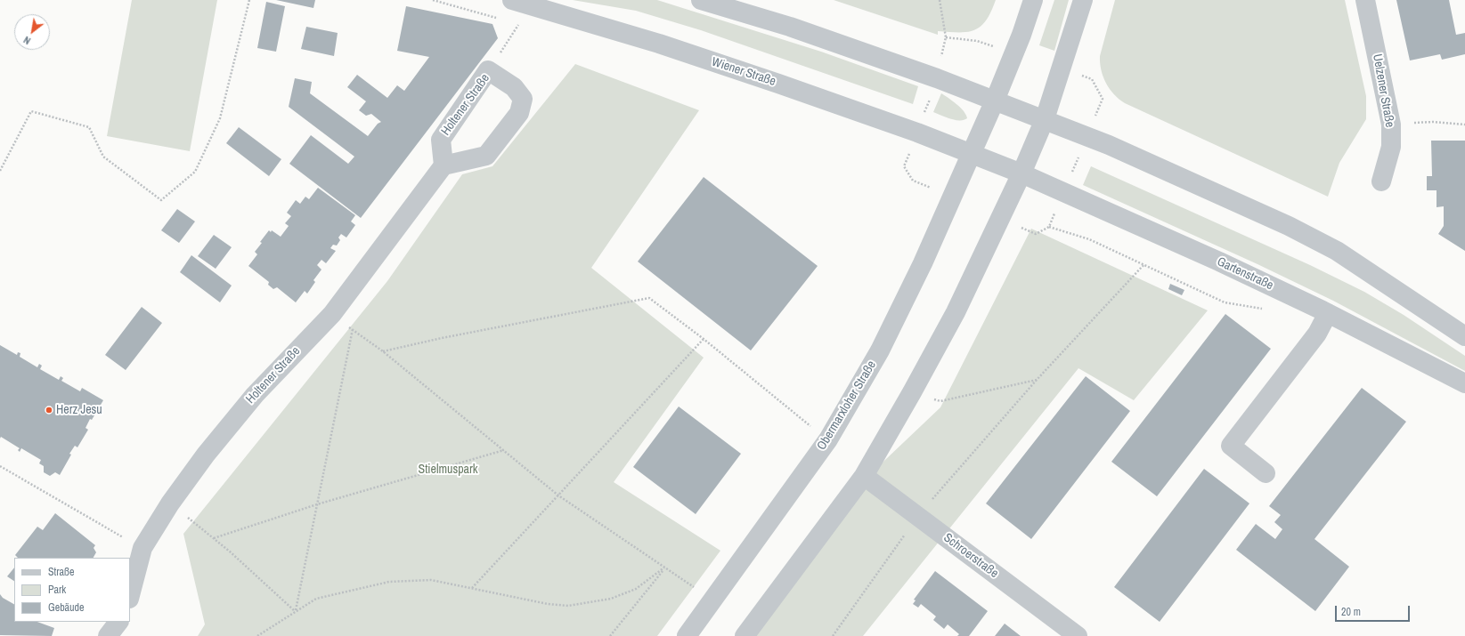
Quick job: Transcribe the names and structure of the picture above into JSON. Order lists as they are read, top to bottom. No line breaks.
{"streets":{"street":["Wiener Straße","Uelzener Straße","Holtener Straße","Gartenstraße","Obermarxloher Straße","Schroerstraße"]},"crossings":[["Wiener Straße","Gartenstraße"],["Wiener Straße","Obermarxloher Straße"]],"parks":["Stielmuspark"],"places":["Herz Jesu"],"legend":["Straße","Park","Gebäude"],"scale_bar":"20 m","north":"bottom left"}
